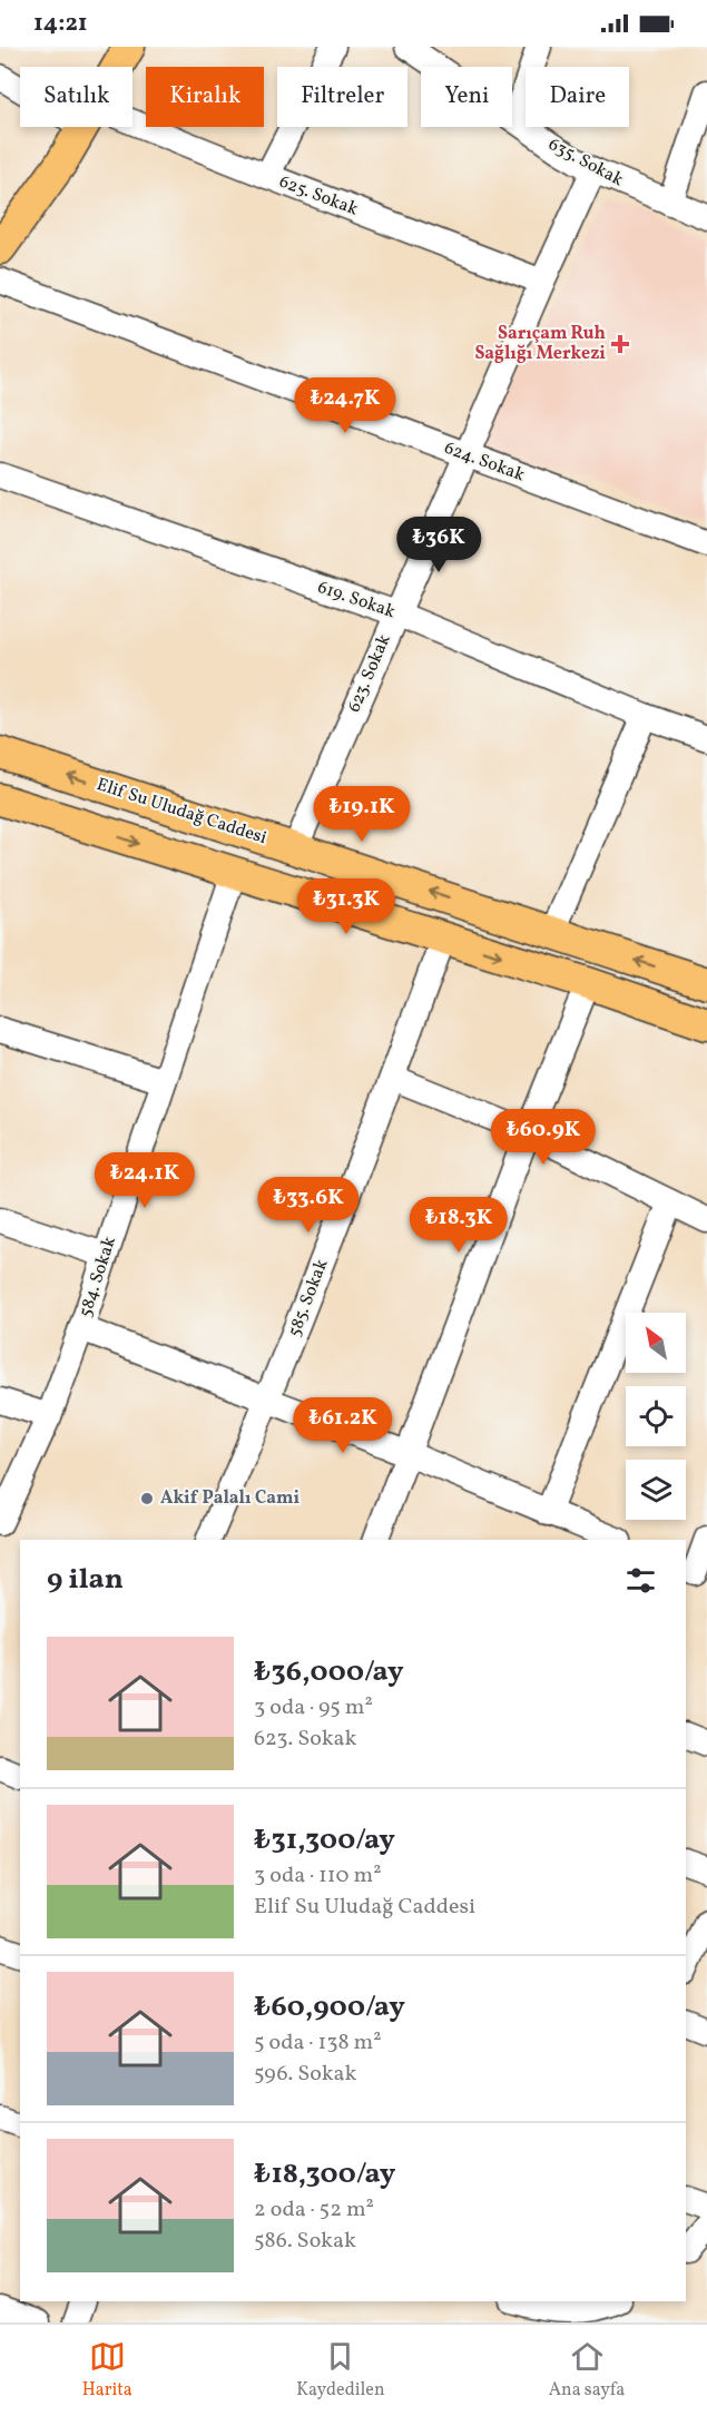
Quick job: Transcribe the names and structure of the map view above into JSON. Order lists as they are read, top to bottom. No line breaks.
{"streets":{"main road":["Elif Su Uludağ Caddesi"],"street":["635. Sokak","625. Sokak","624. Sokak","619. Sokak","623. Sokak","584. Sokak","585. Sokak"]},"crossings":[["635. Sokak","623. Sokak"],["625. Sokak","623. Sokak"],["624. Sokak","623. Sokak"],["619. Sokak","623. Sokak"],["623. Sokak","Elif Su Uludağ Caddesi"]],"places":{"health":["Sarıçam Ruh Sağlığı Merkezi"],"other":["Akif Palalı Cami"]},"north":"top left","page":{"status":"14:21","chip":["Satılık","Kiralık","Filtreler","Yeni","Daire"],"price":["₺24.7K","₺36K","₺19.1K","₺31.3K","₺60.9K","₺24.1K","₺33.6K","₺18.3K","₺61.2K"],"heading":"9 ilan","list":[{"name":"₺36,000/ay","note":"3 oda · 95 m² · 623. Sokak"},{"name":"₺31,300/ay","note":"3 oda · 110 m² · Elif Su Uludağ Caddesi"},{"name":"₺60,900/ay","note":"5 oda · 138 m² · 596. Sokak"},{"name":"₺18,300/ay","note":"2 oda · 52 m² · 586. Sokak"}],"tabs":["Harita","Kaydedilen","Ana sayfa"]}}
